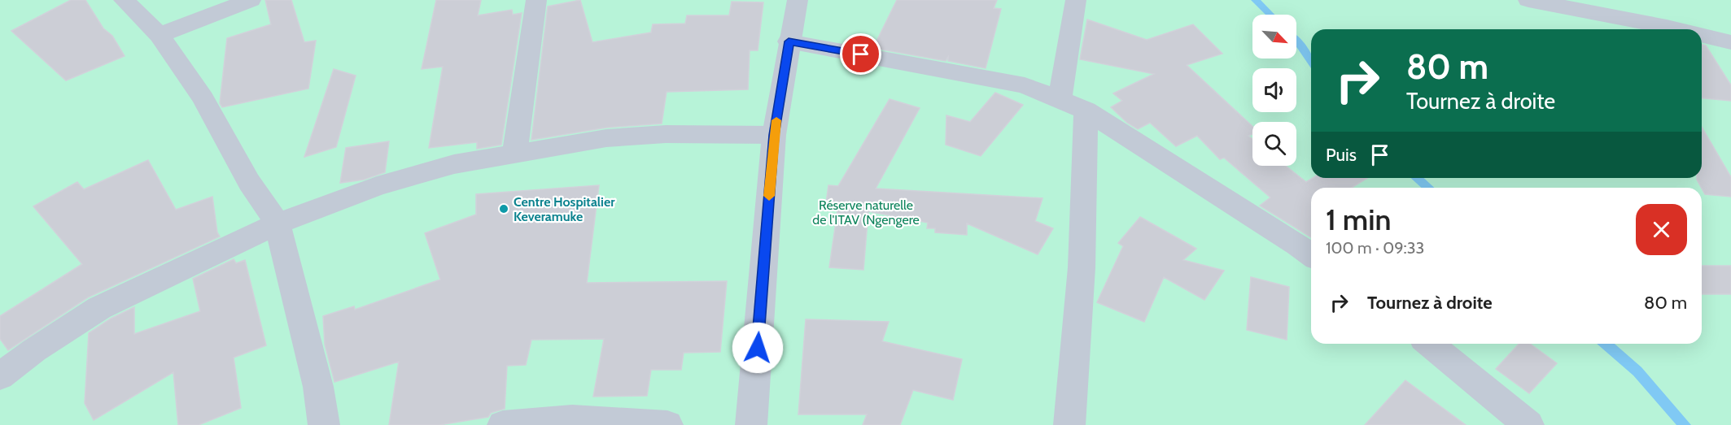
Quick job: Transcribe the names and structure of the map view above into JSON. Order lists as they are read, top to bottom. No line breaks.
{"parks":["Réserve naturelle de l'ITAV (Ngengere"],"places":["Centre Hospitalier Keveramuke"],"north":"bottom right","page":{"turn":["80 m","Tournez à droite"],"then":"Puis","heading":["1 min","100 m · 09:33"],"list":[{"name":"Tournez à droite","value":"80 m"}]}}
